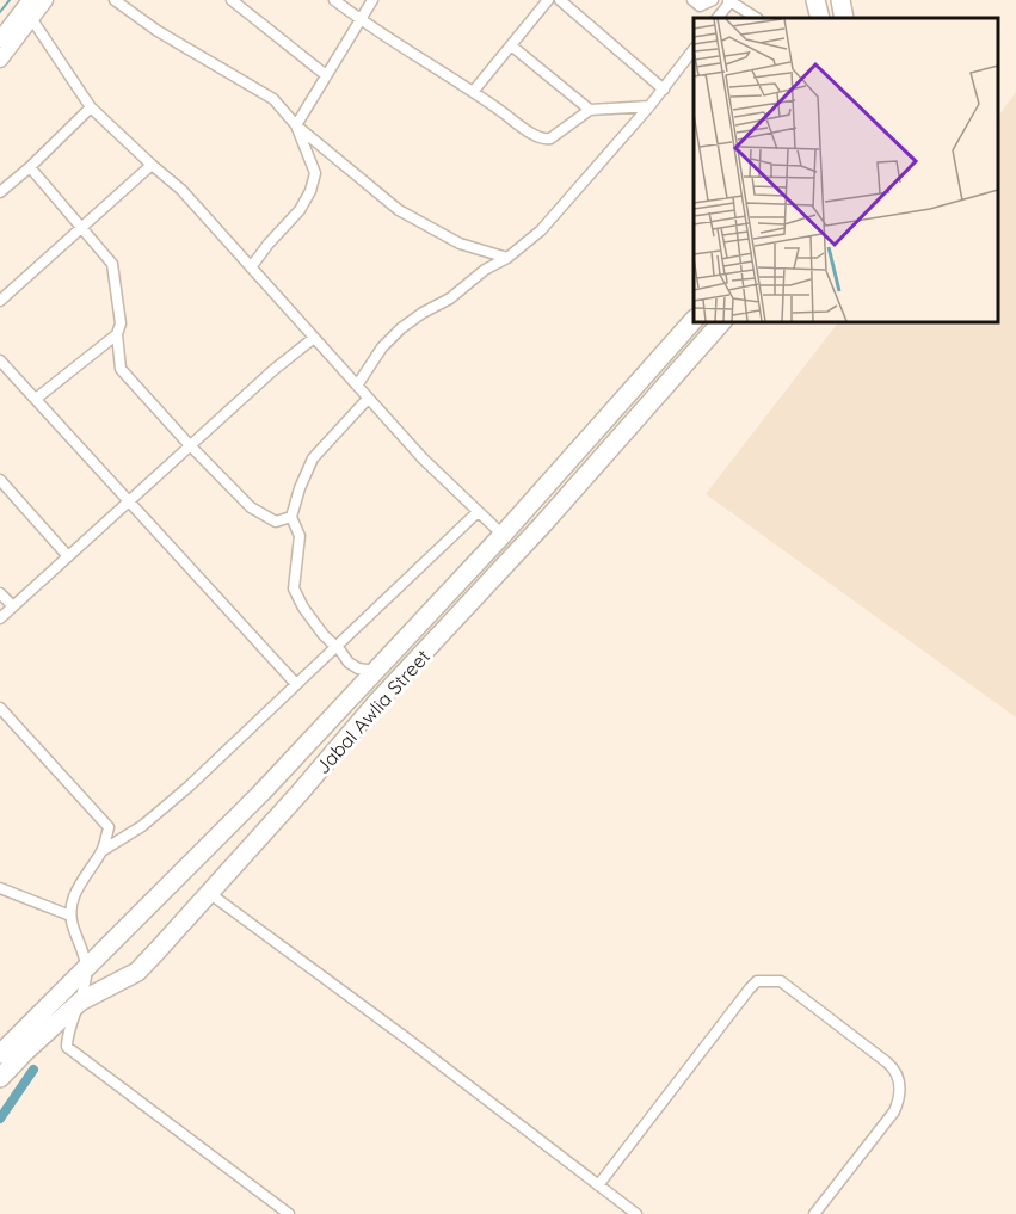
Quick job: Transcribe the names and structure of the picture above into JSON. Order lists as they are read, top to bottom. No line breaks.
{"streets":{"highway":["Jabal Awlia Street"]}}
